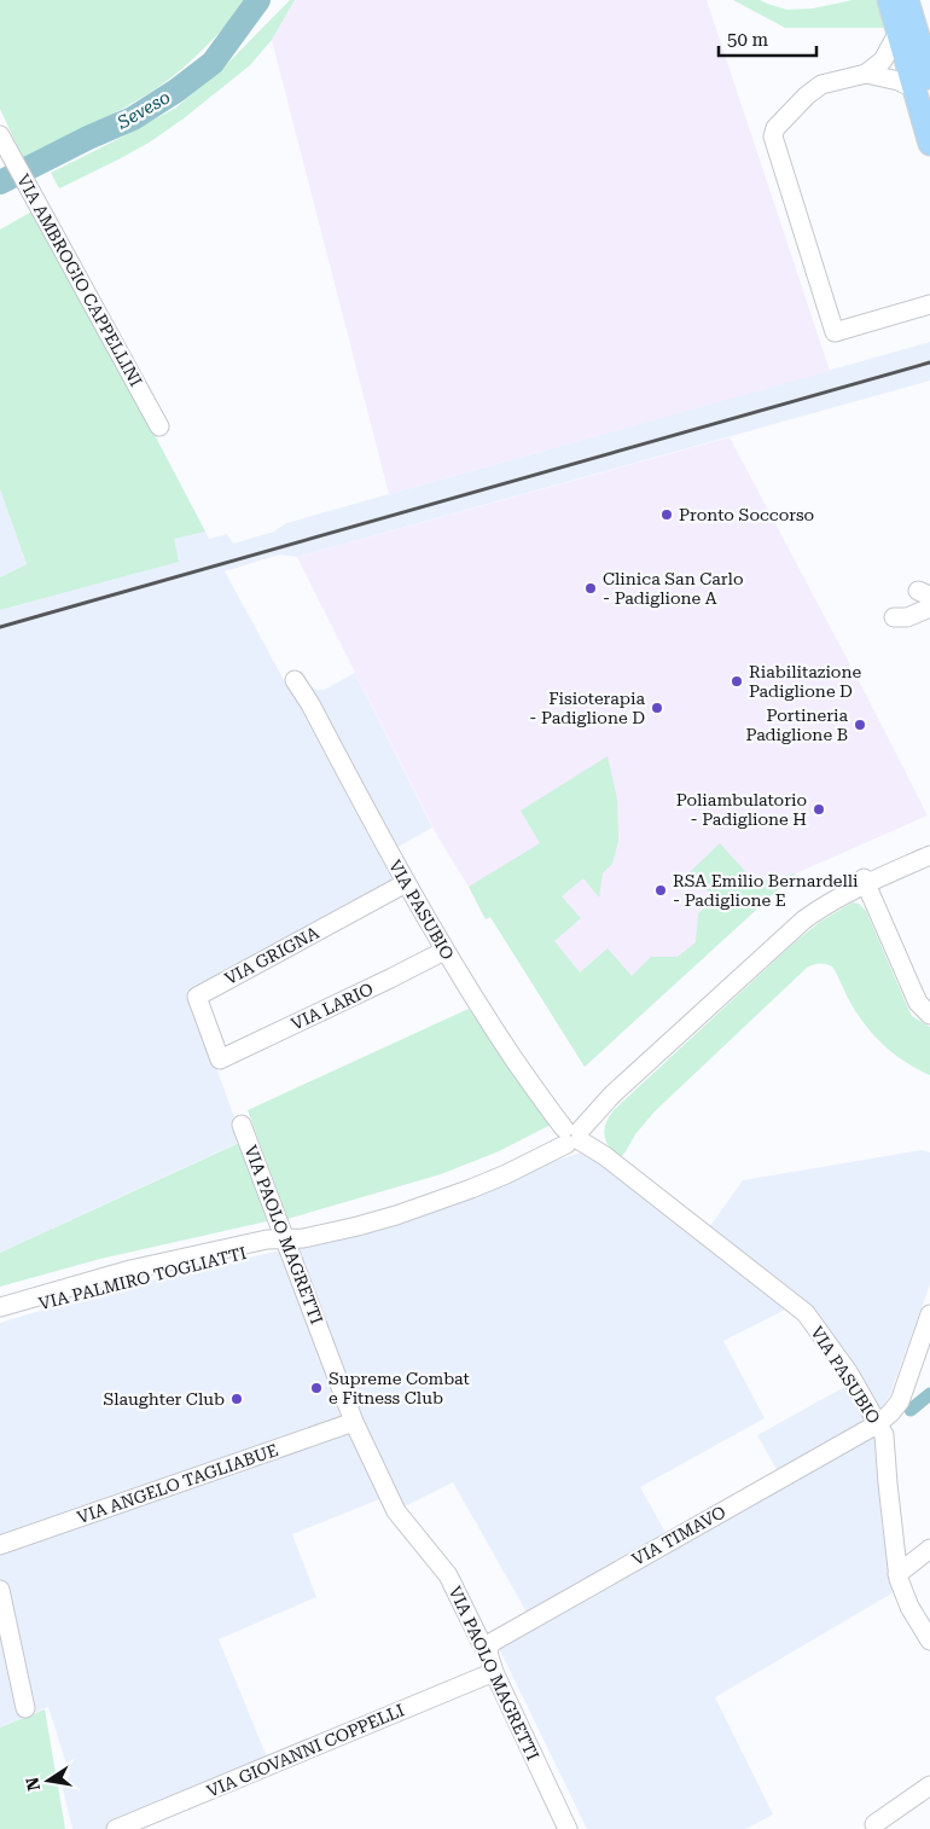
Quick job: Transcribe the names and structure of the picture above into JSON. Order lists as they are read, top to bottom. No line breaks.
{"streets":{"street":["VIA AMBROGIO CAPPELLINI","VIA PASUBIO","VIA GRIGNA","VIA LARIO","VIA PAOLO MAGRETTI","VIA PALMIRO TOGLIATTI","VIA ANGELO TAGLIABUE","VIA TIMAVO","VIA GIOVANNI COPPELLI"]},"crossings":[["VIA PASUBIO","VIA GRIGNA"],["VIA PASUBIO","VIA LARIO"],["VIA PASUBIO","VIA PALMIRO TOGLIATTI"],["VIA PASUBIO","VIA TIMAVO"],["VIA GRIGNA","VIA LARIO"],["VIA PAOLO MAGRETTI","VIA PALMIRO TOGLIATTI"],["VIA PAOLO MAGRETTI","VIA ANGELO TAGLIABUE"],["VIA PAOLO MAGRETTI","VIA TIMAVO"],["VIA PAOLO MAGRETTI","VIA GIOVANNI COPPELLI"]],"water":["Seveso"],"places":["Pronto Soccorso","Clinica San Carlo - Padiglione A","Riabilitazione Padiglione D","Fisioterapia - Padiglione D","Portineria Padiglione B","Poliambulatorio - Padiglione H","RSA Emilio Bernardelli - Padiglione E","Supreme Combat e Fitness Club","Slaughter Club"],"scale_bar":"50 m","north":"left"}
